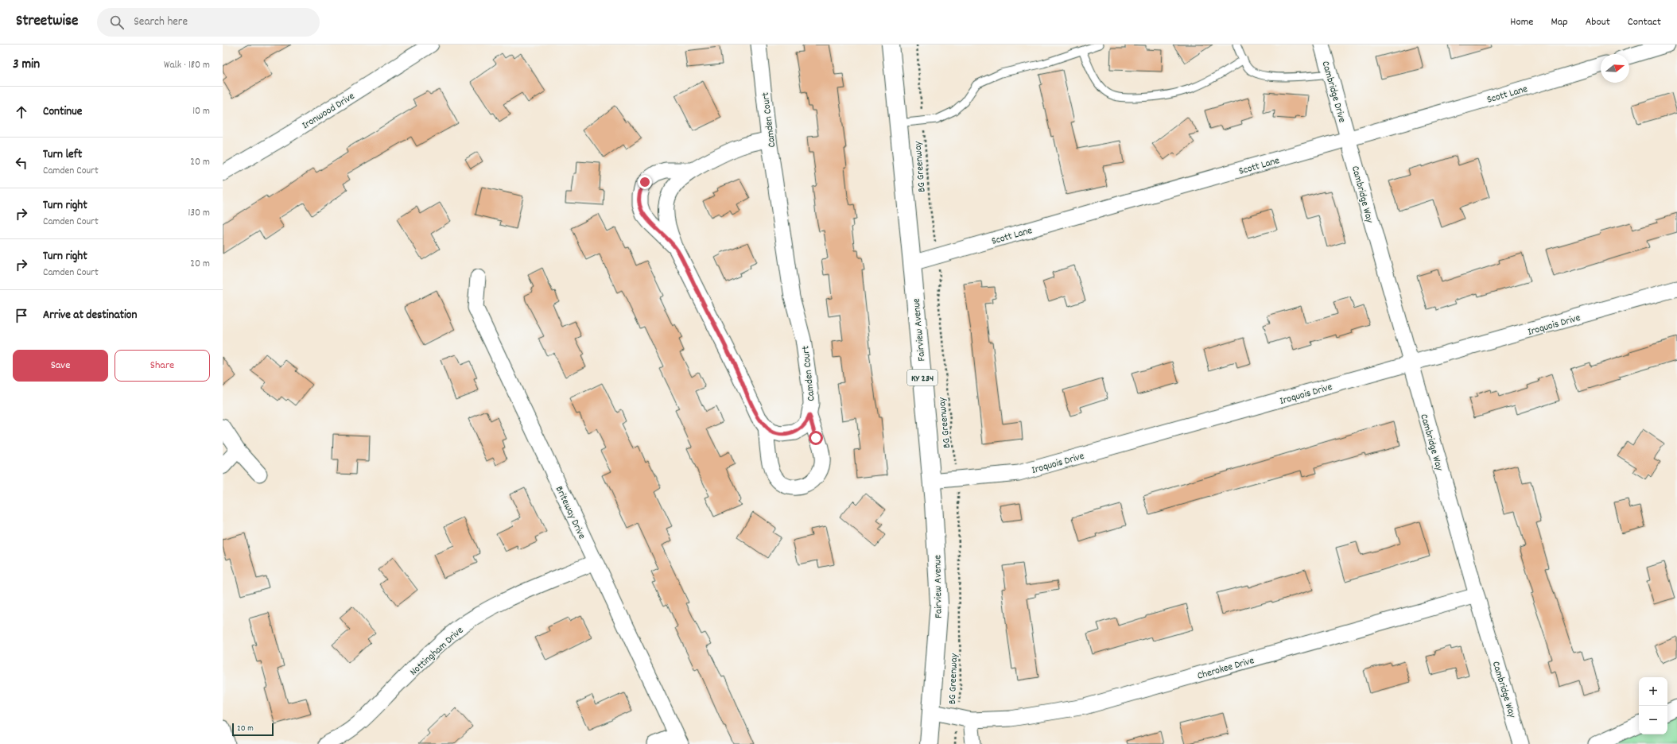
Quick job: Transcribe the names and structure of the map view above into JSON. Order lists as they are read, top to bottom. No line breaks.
{"streets":{"main road":["Fairview Avenue","KY 234"],"street":["Cambridge Drive","Scott Lane","Ironwood Drive","Camden Court","Cambridge Way","Iroquois Drive","Briteway Drive","Nottingham Drive","Cherokee Drive"],"path":["BG Greenway"]},"crossings":[["Cambridge Drive","Scott Lane"],["Cambridge Drive","Cambridge Way"],["Scott Lane","BG Greenway"],["Scott Lane","Cambridge Way"],["Scott Lane","Fairview Avenue"],["BG Greenway","Iroquois Drive"],["BG Greenway","Cherokee Drive"],["Cambridge Way","Iroquois Drive"],["Cambridge Way","Cherokee Drive"],["Iroquois Drive","Fairview Avenue"],["Fairview Avenue","KY 234"],["Fairview Avenue","Cherokee Drive"],["KY 234","Cherokee Drive"],["Briteway Drive","Nottingham Drive"]],"scale_bar":"20 m","north":"right","page":{"header":"Streetwise","search":"Search here","nav":["Home","Map","About","Contact"],"heading":["3 min","Walk · 180 m"],"list":[["Continue","10 m"],["Turn left","Camden Court","20 m"],["Turn right","Camden Court","130 m"],["Turn right","Camden Court","20 m"],"Arrive at destination"],"buttons":["Save","Share"],"map_buttons":["+","−"],"scale":"20 m"}}
